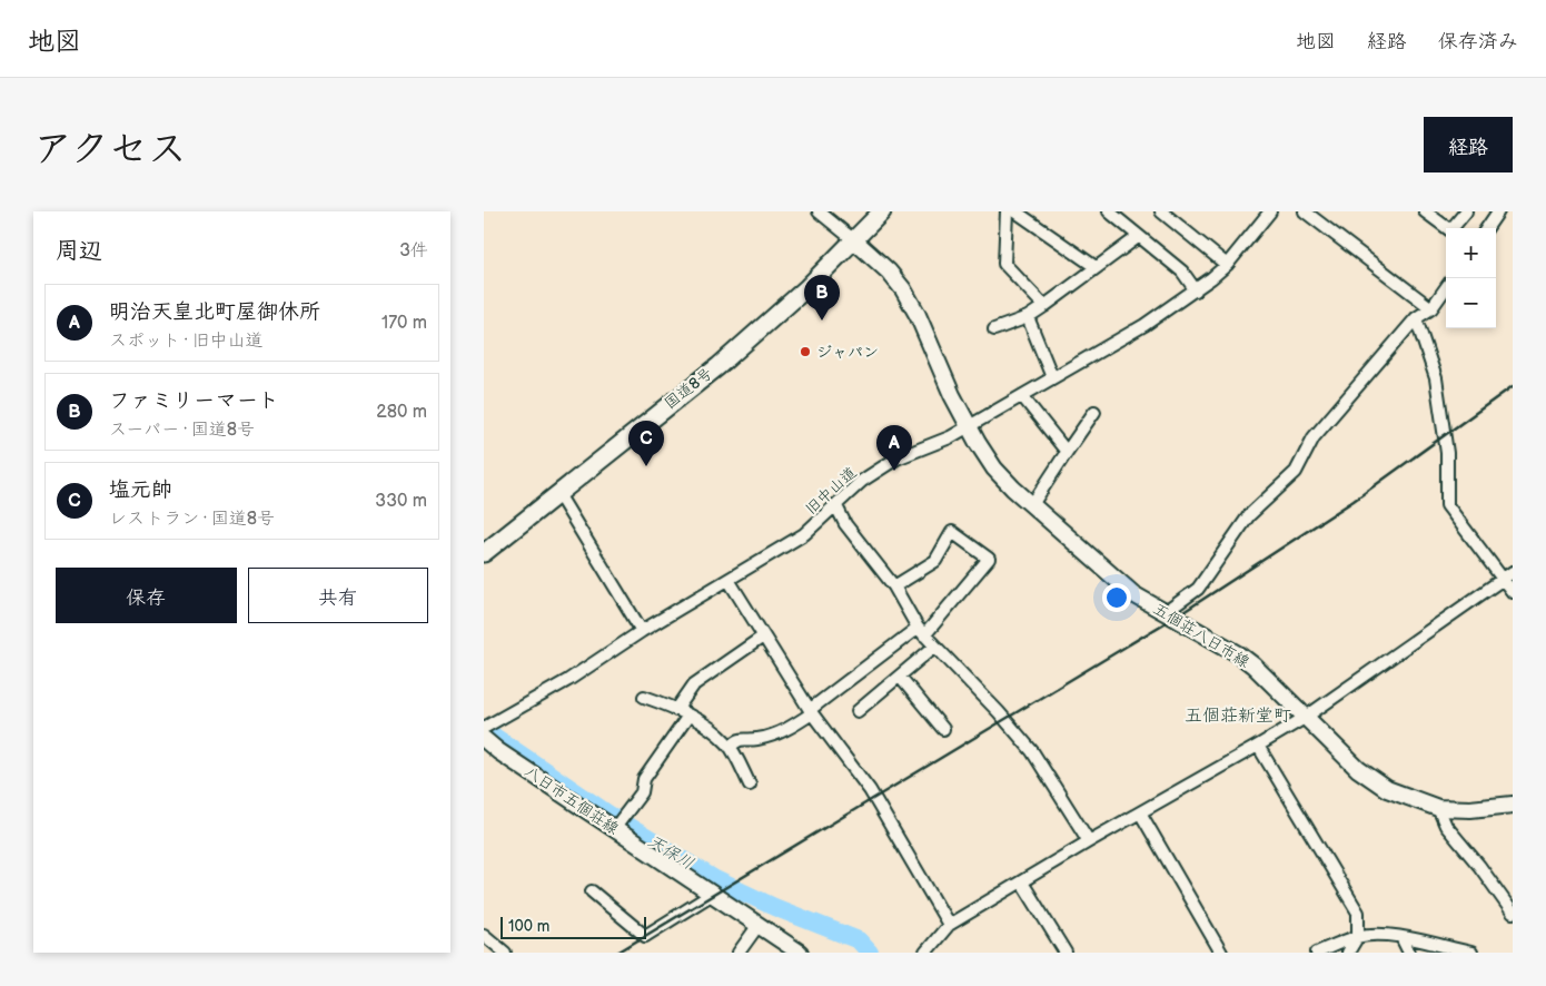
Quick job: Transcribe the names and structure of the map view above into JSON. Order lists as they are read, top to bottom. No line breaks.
{"streets":{"highway":["国道8号"],"main road":["五個荘八日市線","八日市五個荘線"],"street":["旧中山道"]},"crossings":[["国道8号","五個荘八日市線"],["旧中山道","五個荘八日市線"]],"districts":["五個荘新堂町"],"water":["天保川"],"places":["ジャパン"],"scale_bar":"100 m","page":{"header":"地図","nav":["地図","経路","保存済み"],"title":"アクセス","buttons":["経路",["保存","共有"]],"heading":["周辺","3件"],"map_buttons":["+","−"],"pins":["B","C","A"],"list":[{"mark":"A","name":"明治天皇北町屋御休所","note":"スポット · 旧中山道","value":"170 m"},{"mark":"B","name":"ファミリーマート","note":"スーパー · 国道8号","value":"280 m"},{"mark":"C","name":"塩元帥","note":"レストラン · 国道8号","value":"330 m"}],"scale":"100 m"}}
